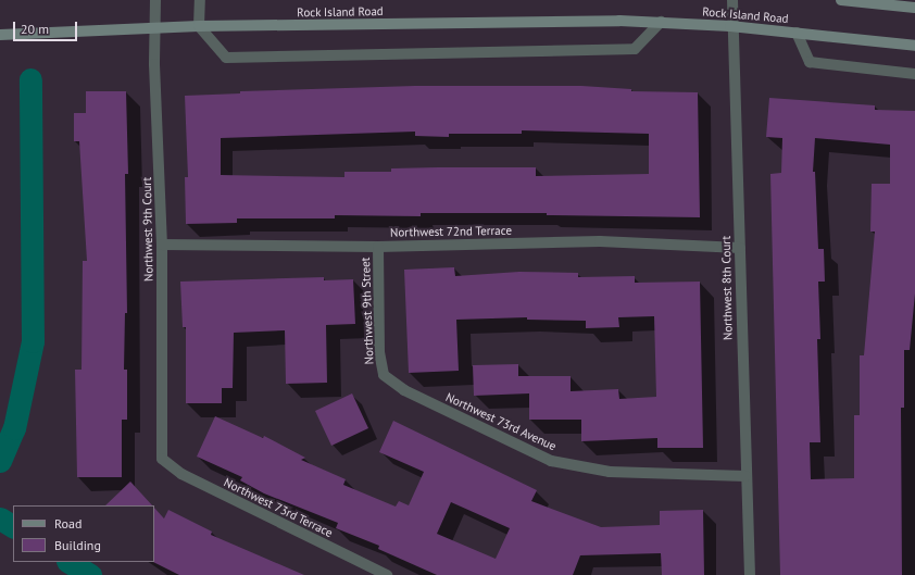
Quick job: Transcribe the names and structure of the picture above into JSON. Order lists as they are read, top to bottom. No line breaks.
{"streets":{"main road":["Rock Island Road"],"street":["Northwest 9th Court","Northwest 72nd Terrace","Northwest 8th Court","Northwest 9th Street","Northwest 73rd Avenue","Northwest 73rd Terrace"]},"crossings":[["Rock Island Road","Northwest 9th Court"],["Rock Island Road","Northwest 8th Court"],["Northwest 9th Court","Northwest 72nd Terrace"],["Northwest 9th Court","Northwest 73rd Terrace"],["Northwest 72nd Terrace","Northwest 8th Court"],["Northwest 72nd Terrace","Northwest 9th Street"],["Northwest 8th Court","Northwest 73rd Avenue"],["Northwest 9th Street","Northwest 73rd Avenue"]],"legend":["Road","Building"],"scale_bar":"20 m"}
